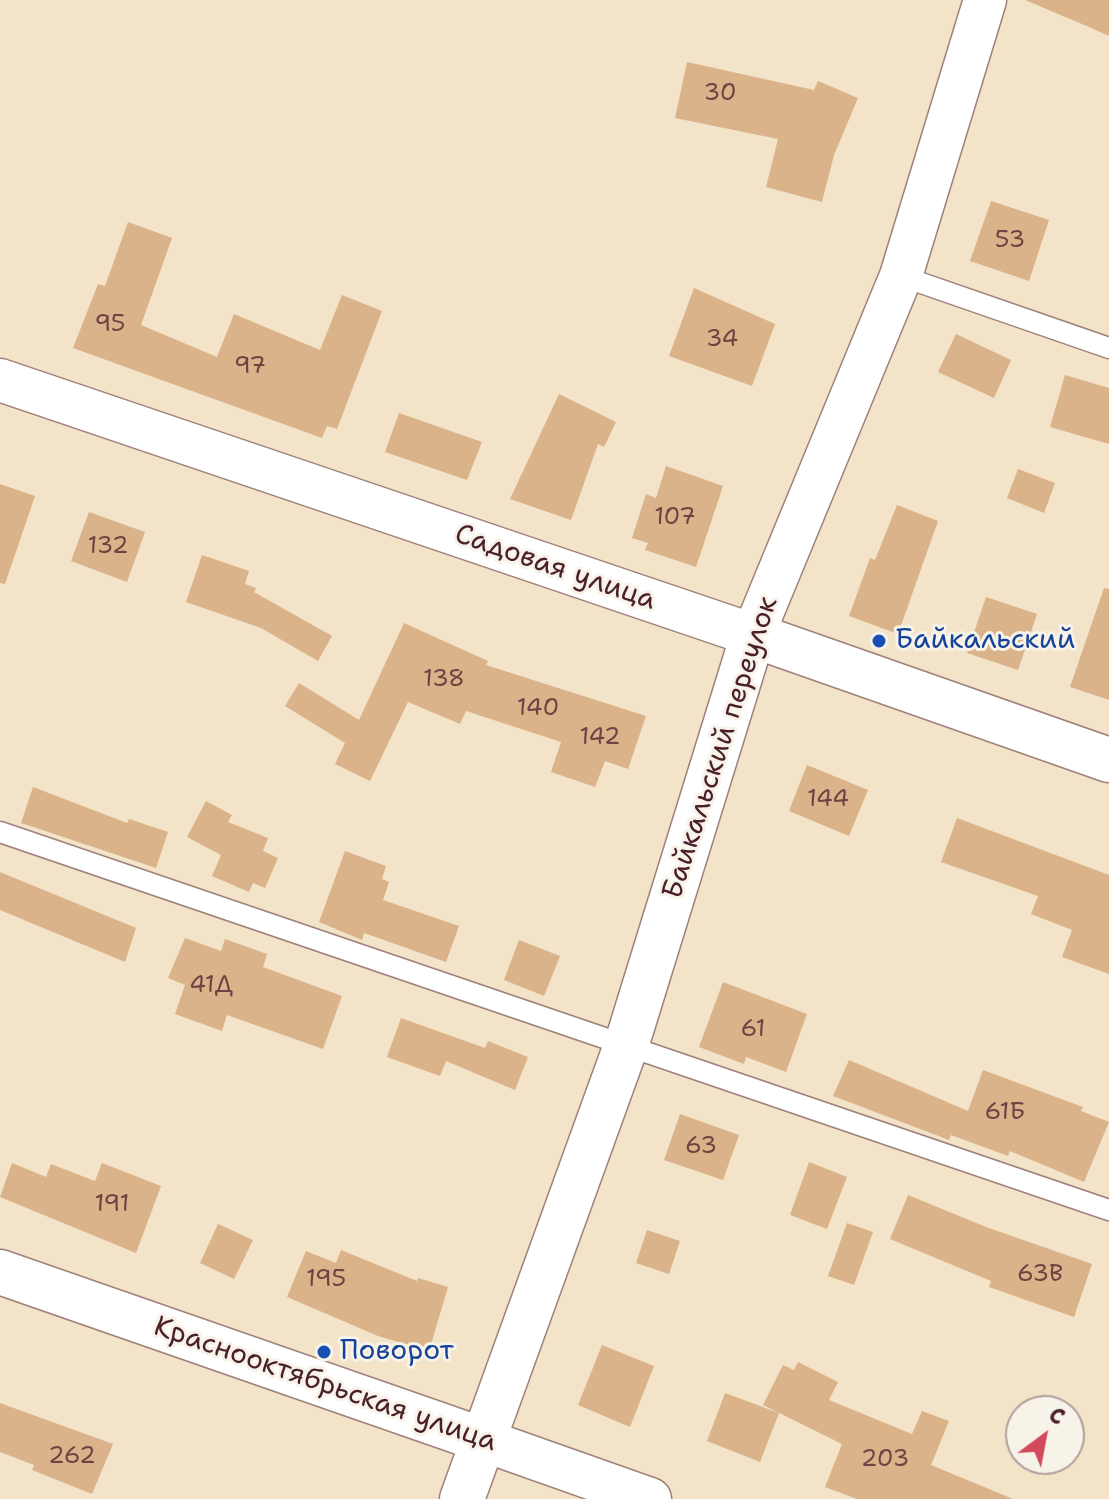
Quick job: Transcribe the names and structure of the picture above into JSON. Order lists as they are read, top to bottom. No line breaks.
{"streets":{"main road":["Садовая улица","Байкальский переулок","Краснооктябрьская улица"]},"crossings":[["Садовая улица","Байкальский переулок"],["Байкальский переулок","Краснооктябрьская улица"]],"places":["Байкальский","Поворот"],"house_numbers":["30","53","95","34","97","107","132","138","140","142","144","41Д","61","61Б","63","191","63В","195","262","203"],"north":"top right"}
